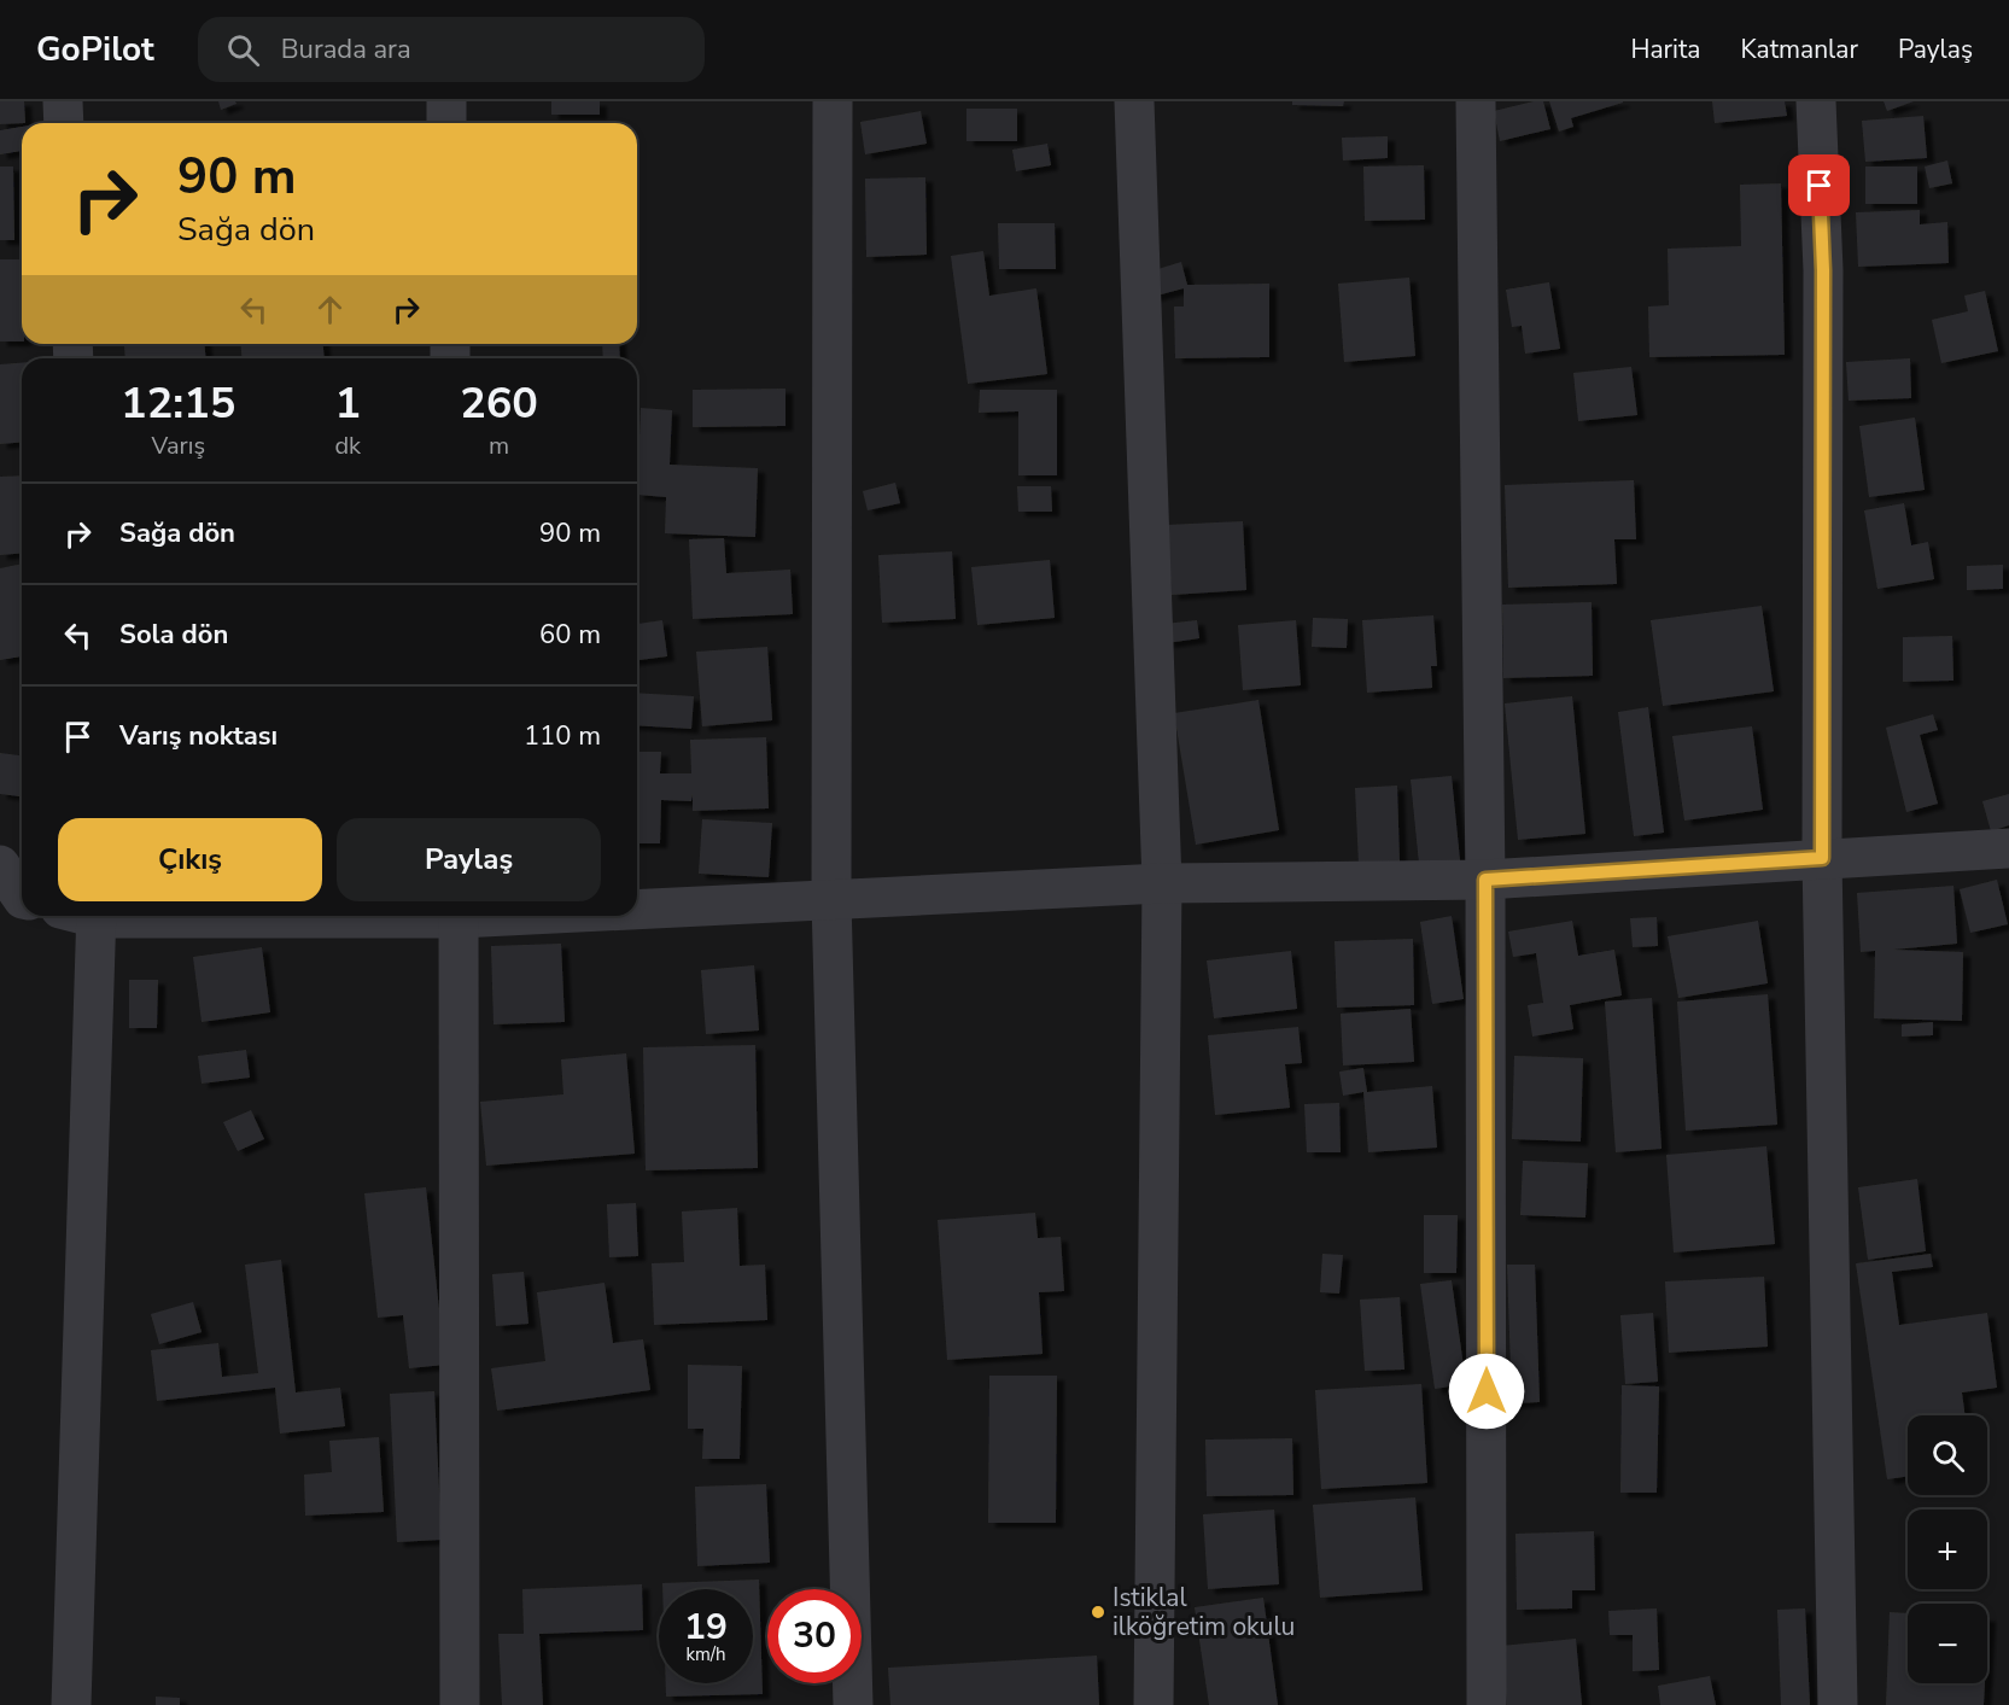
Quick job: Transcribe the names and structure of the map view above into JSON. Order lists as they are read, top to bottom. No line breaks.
{"places":["Istiklal ilköğretim okulu"],"page":{"header":"GoPilot","search":"Burada ara","nav":["Harita","Katmanlar","Paylaş"],"turn":["90 m","Sağa dön"],"eta":["12:15","Varış","1","dk","260","m"],"list":[{"name":"Sağa dön","value":"90 m"},{"name":"Sola dön","value":"60 m"},{"name":"Varış noktası","value":"110 m"}],"buttons":["Çıkış","Paylaş"],"map_buttons":["+","−"],"speed":"19 km/h","limit":"30"}}
